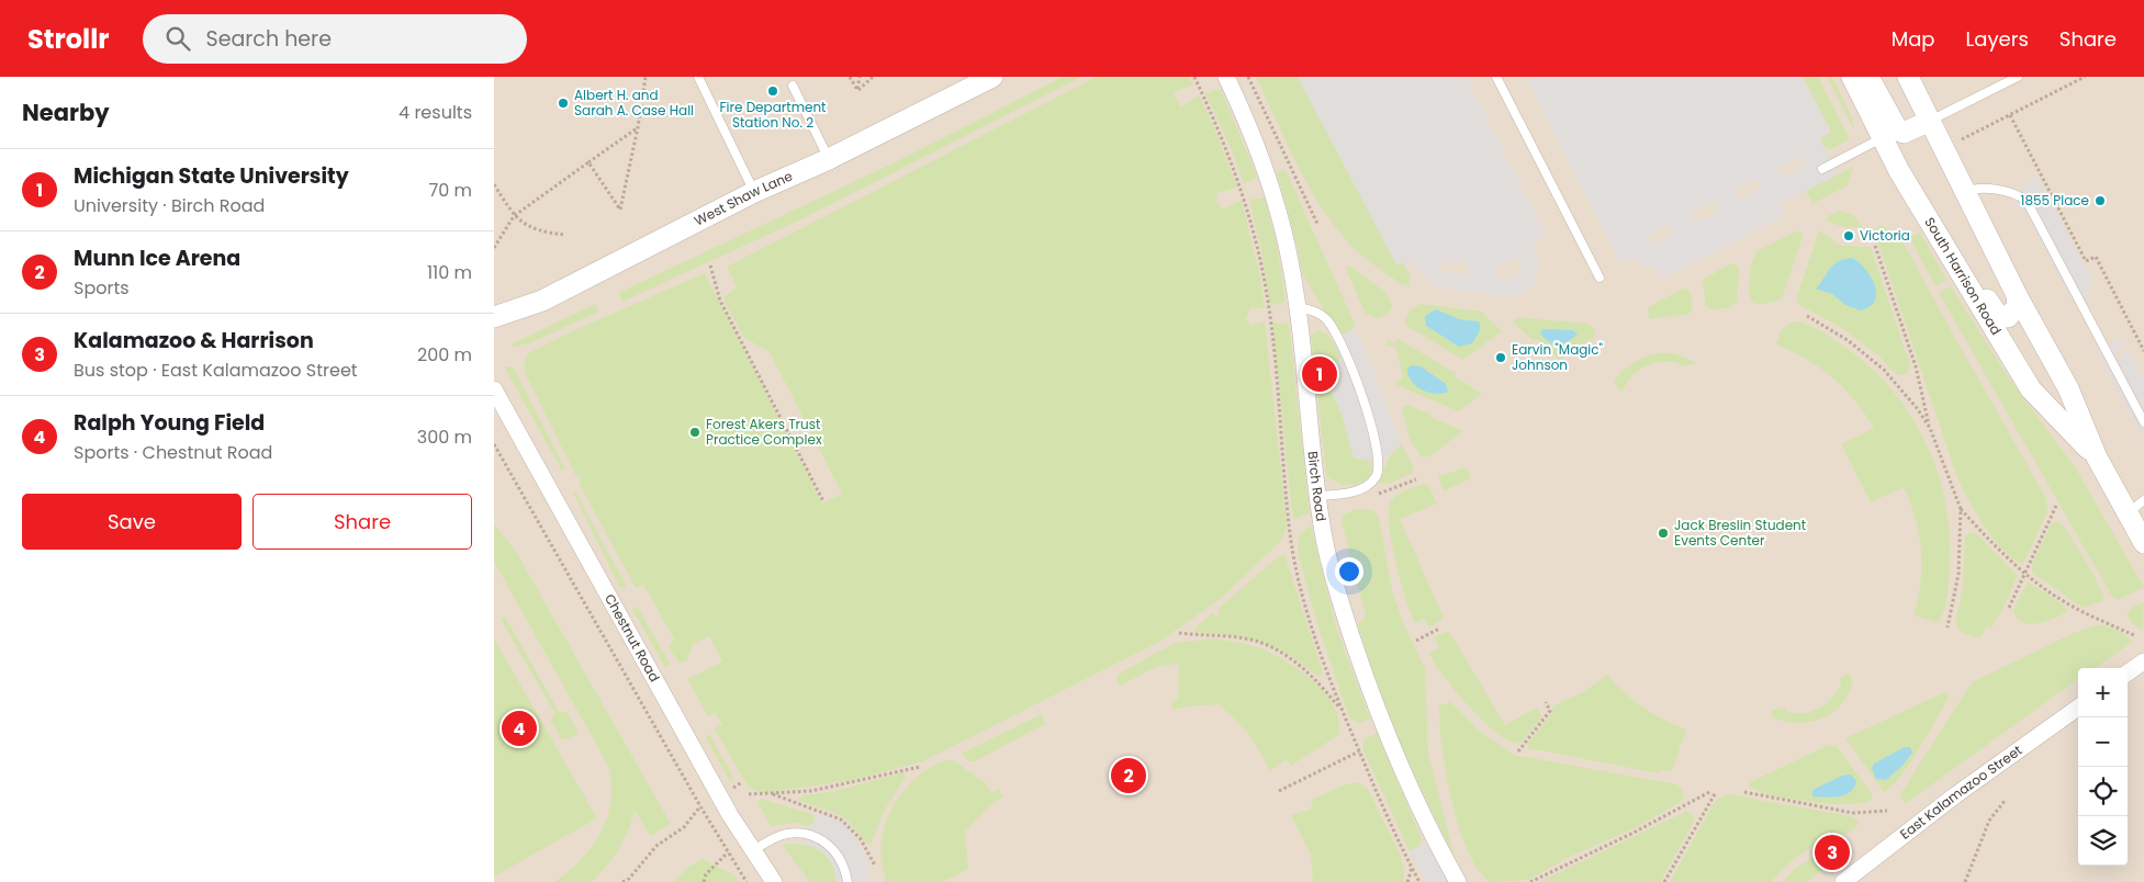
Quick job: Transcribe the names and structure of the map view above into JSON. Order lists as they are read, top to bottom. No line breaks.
{"streets":{"street":["West Shaw Lane","South Harrison Road","Birch Road","Chestnut Road","East Kalamazoo Street"]},"places":["Fire Department Station No. 2","Albert H. and Sarah A. Case Hall","1855 Place","Victoria","Earvin \"Magic\" Johnson","Forest Akers Trust Practice Complex","Jack Breslin Student Events Center"],"page":{"header":"Strollr","search":"Search here","nav":["Map","Layers","Share"],"heading":["Nearby","4 results"],"list":[{"mark":"1","name":"Michigan State University","note":"University · Birch Road","value":"70 m"},{"mark":"2","name":"Munn Ice Arena","note":"Sports","value":"110 m"},{"mark":"3","name":"Kalamazoo & Harrison","note":"Bus stop · East Kalamazoo Street","value":"200 m"},{"mark":"4","name":"Ralph Young Field","note":"Sports · Chestnut Road","value":"300 m"}],"pins":["1","4","2","3"],"buttons":["Save","Share"],"map_buttons":["+","−"]}}
